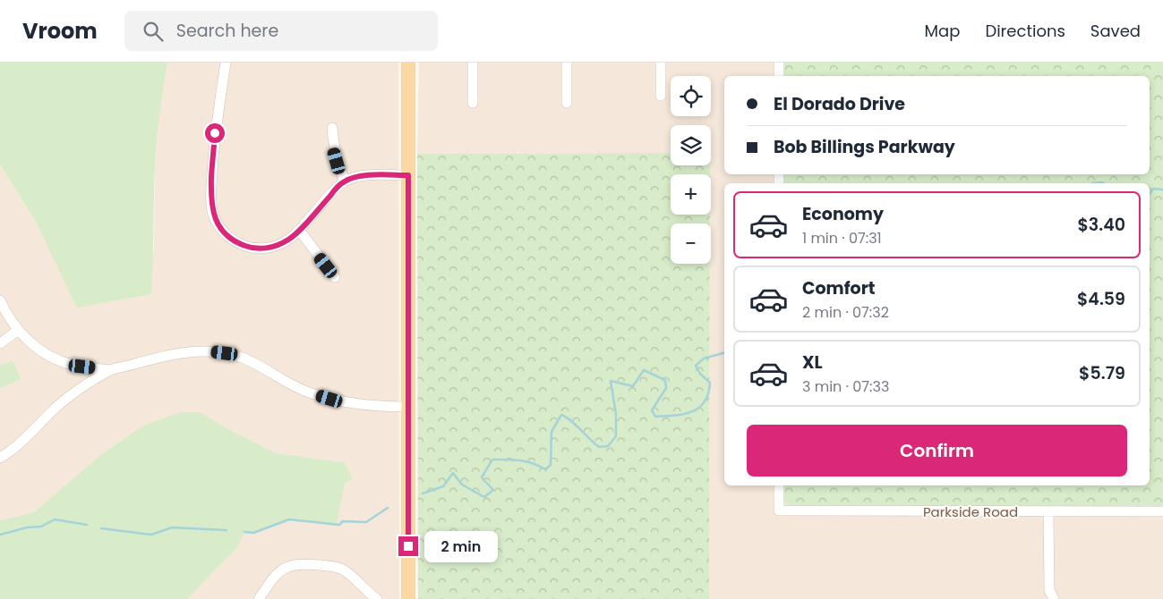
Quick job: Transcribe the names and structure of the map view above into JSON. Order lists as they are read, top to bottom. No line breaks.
{"streets":{"street":["Parkside Road"]},"page":{"header":"Vroom","search":"Search here","nav":["Map","Directions","Saved"],"map_buttons":["+","−"],"banner":["El Dorado Drive","Bob Billings Parkway"],"list":[{"name":"Economy","note":"1 min · 07:31","value":"$3.40"},{"name":"Comfort","note":"2 min · 07:32","value":"$4.59"},{"name":"XL","note":"3 min · 07:33","value":"$5.79"}],"buttons":"Confirm","bubble":"2 min"}}
